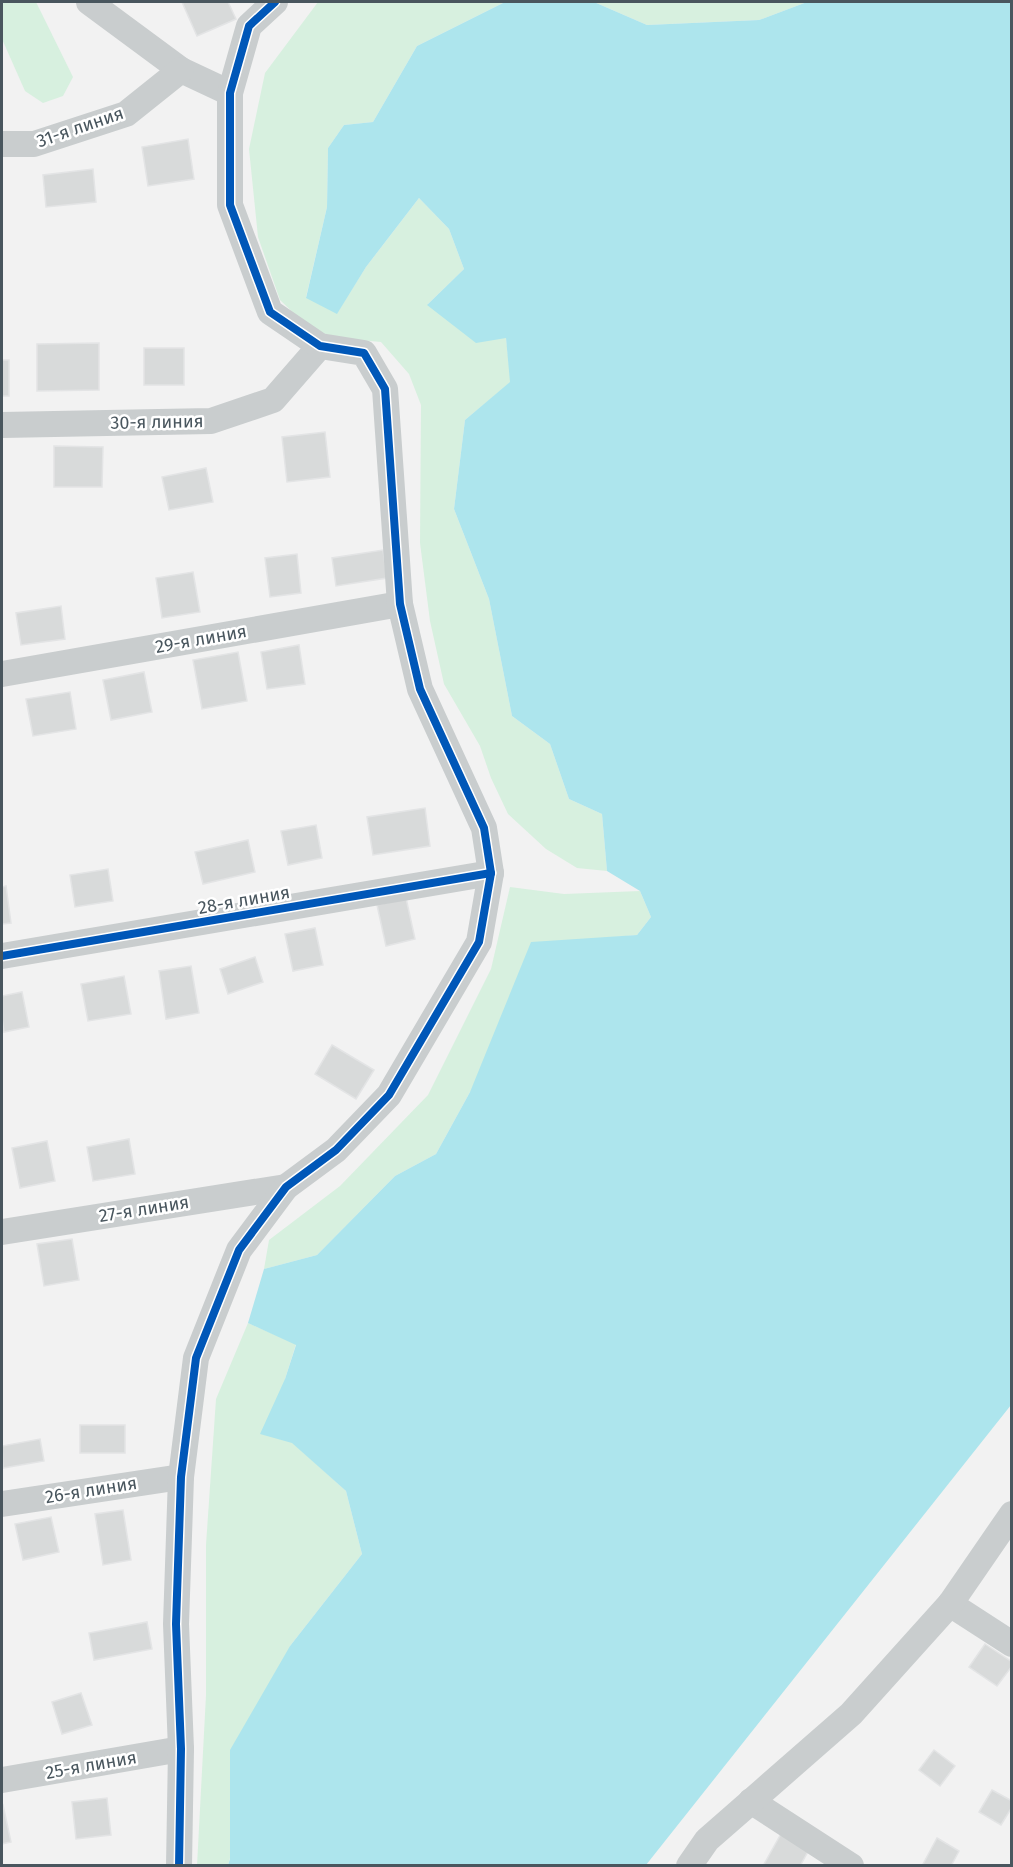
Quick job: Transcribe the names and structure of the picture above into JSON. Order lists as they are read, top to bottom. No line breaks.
{"streets":{"street":["31-я линия","30-я линия","29-я линия","28-я линия","27-я линия","26-я линия","25-я линия"]}}
